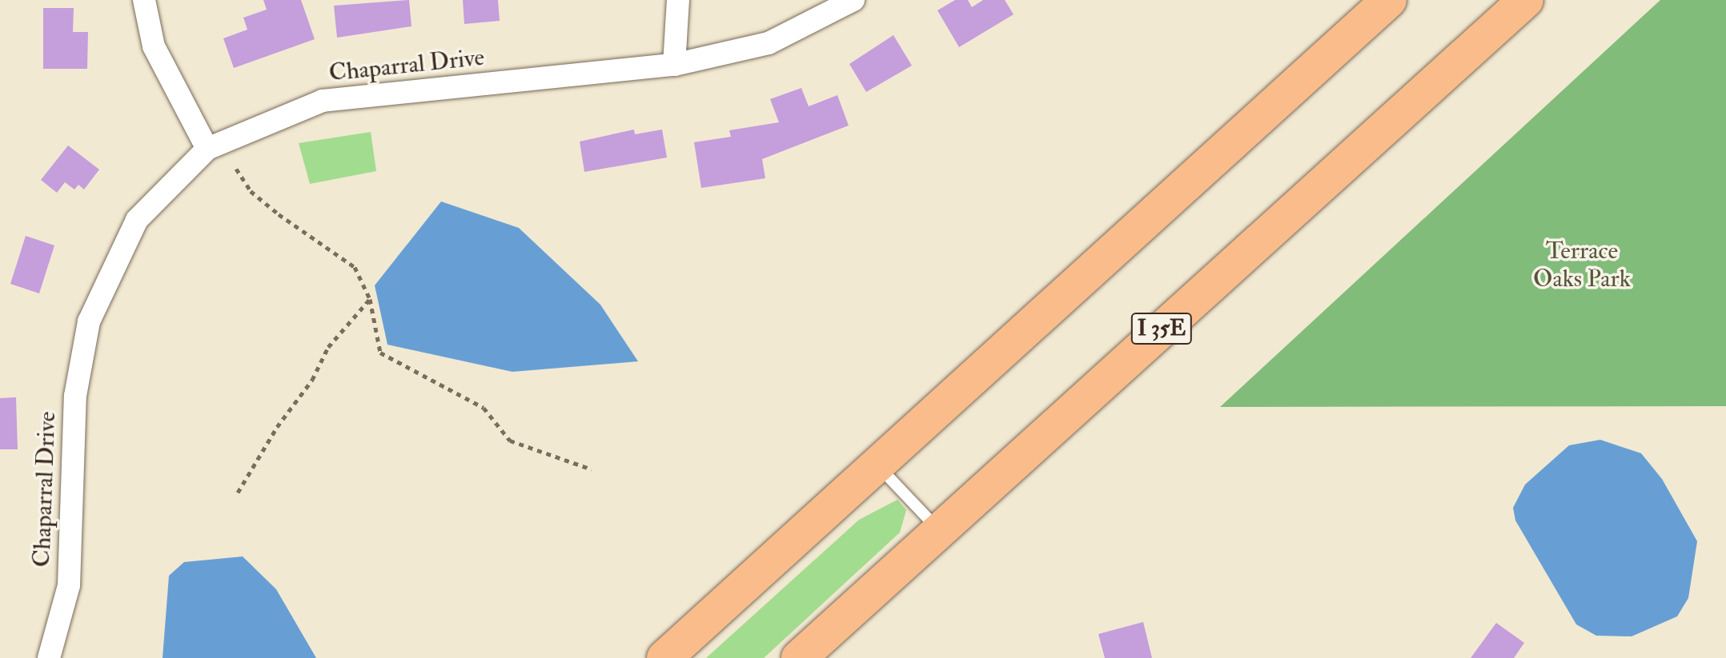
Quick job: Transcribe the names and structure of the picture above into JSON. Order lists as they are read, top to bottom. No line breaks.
{"streets":{"highway":["I 35E"],"street":["Chaparral Drive"]},"parks":["Terrace Oaks Park"]}
